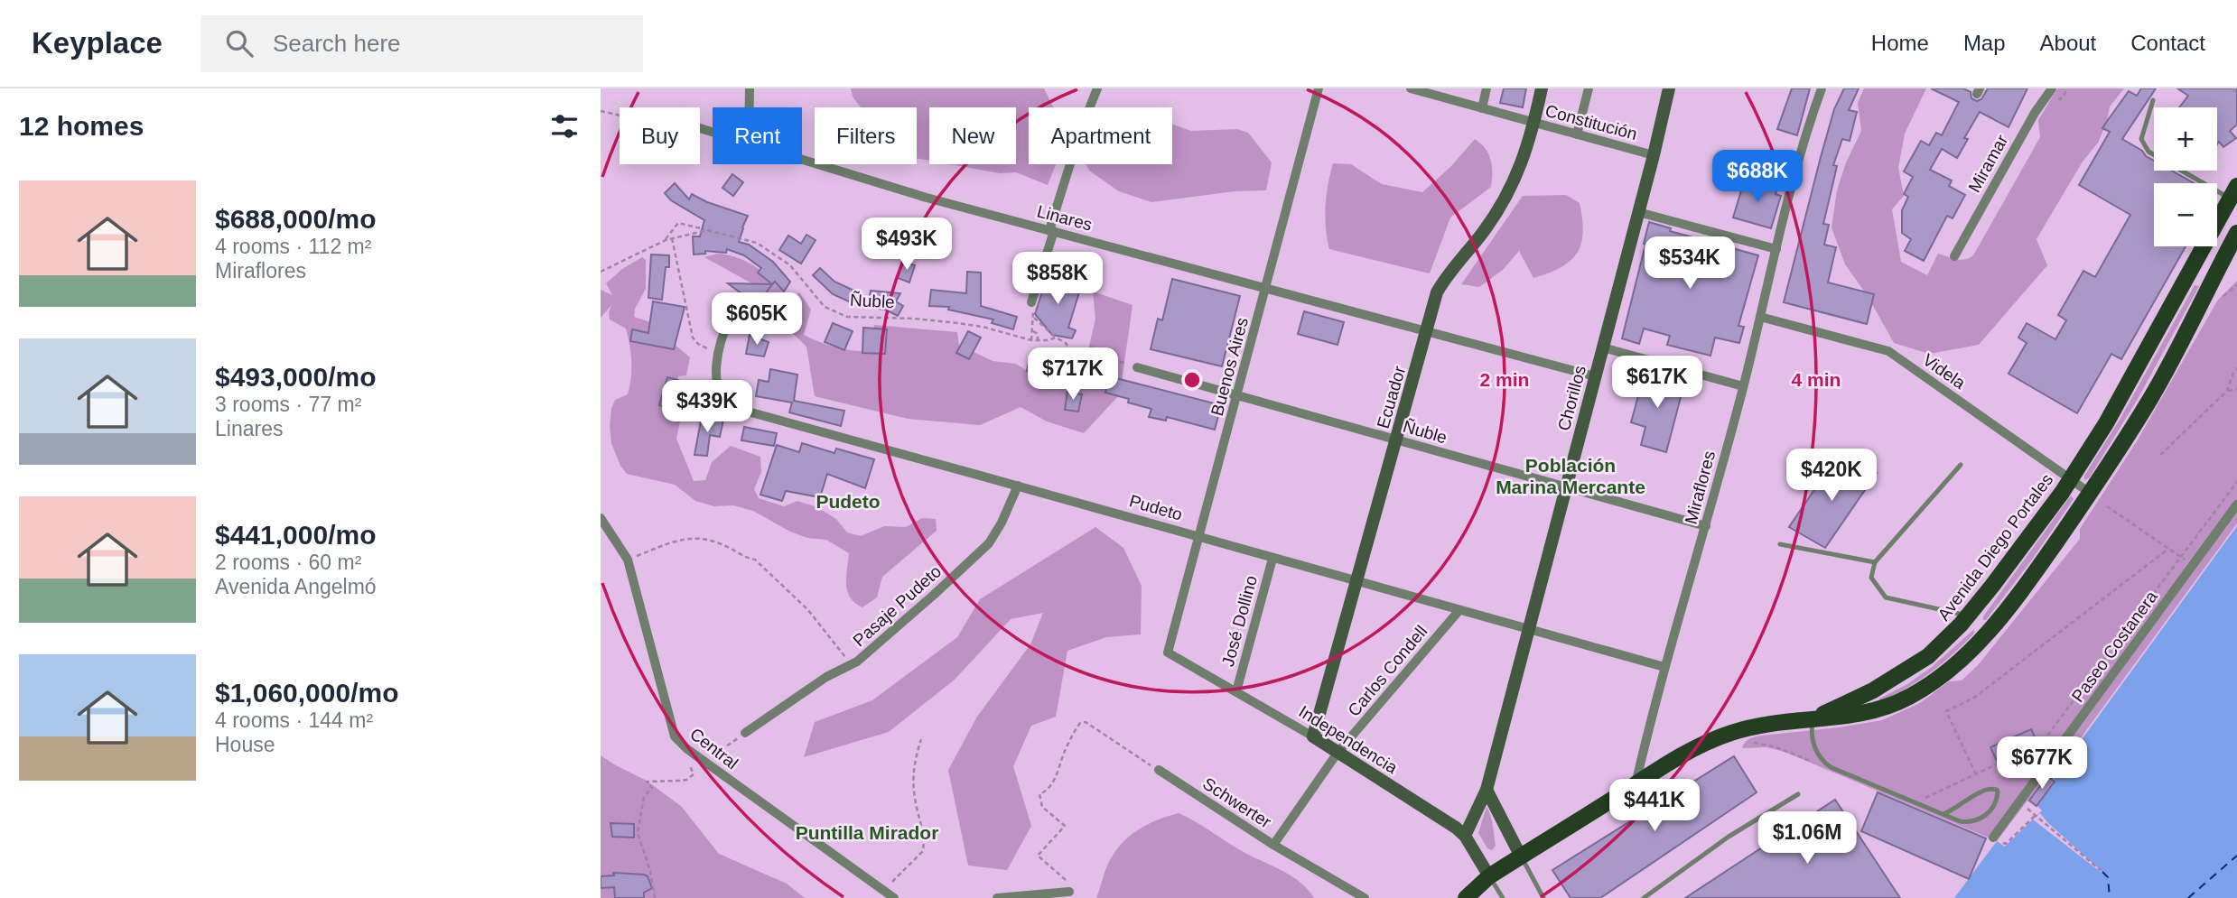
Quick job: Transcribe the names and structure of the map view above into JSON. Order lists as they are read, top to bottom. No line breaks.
{"streets":{"main road":["Avenida Diego Portales"],"street":["Constitución","Miramar","Linares","Ñuble","Buenos Aires","Videla","Ecuador","Chorillos","Miraflores","Pudeto","Pasaje Pudeto","José Dollino","Paseo Costanera","Carlos Condell","Independencia","Central","Schwerter"]},"crossings":[["Constitución","Ecuador"],["Constitución","Chorillos"],["Linares","Buenos Aires"],["Linares","Ecuador"],["Linares","Chorillos"],["Ñuble","Buenos Aires"],["Ñuble","Ecuador"],["Ñuble","Chorillos"],["Ñuble","Miraflores"],["Buenos Aires","Pudeto"],["Buenos Aires","Independencia"],["Videla","Miraflores"],["Videla","Avenida Diego Portales"],["Ecuador","Pudeto"],["Ecuador","Independencia"],["Chorillos","Pudeto"],["Chorillos","Independencia"],["Miraflores","Pudeto"],["Pudeto","Pasaje Pudeto"],["Pudeto","José Dollino"],["Pudeto","Carlos Condell"],["José Dollino","Independencia"],["Carlos Condell","Independencia"],["Carlos Condell","Schwerter"]],"districts":["Población Marina Mercante","Pudeto","Puntilla Mirador"],"page":{"header":"Keyplace","search":"Search here","nav":["Home","Map","About","Contact"],"heading":"12 homes","map_buttons":["+","−"],"chip":["Buy","Rent","Filters","New","Apartment"],"price":["$688K","$493K","$534K","$858K","$605K","$717K","$617K","$439K","$420K","$677K","$441K","$1.06M"],"list":[{"name":"$688,000/mo","note":"4 rooms · 112 m² · Miraflores"},{"name":"$493,000/mo","note":"3 rooms · 77 m² · Linares"},{"name":"$441,000/mo","note":"2 rooms · 60 m² · Avenida Angelmó"},{"name":"$1,060,000/mo","note":"4 rooms · 144 m² · House"}]},"rings":["2 min","4 min"]}
